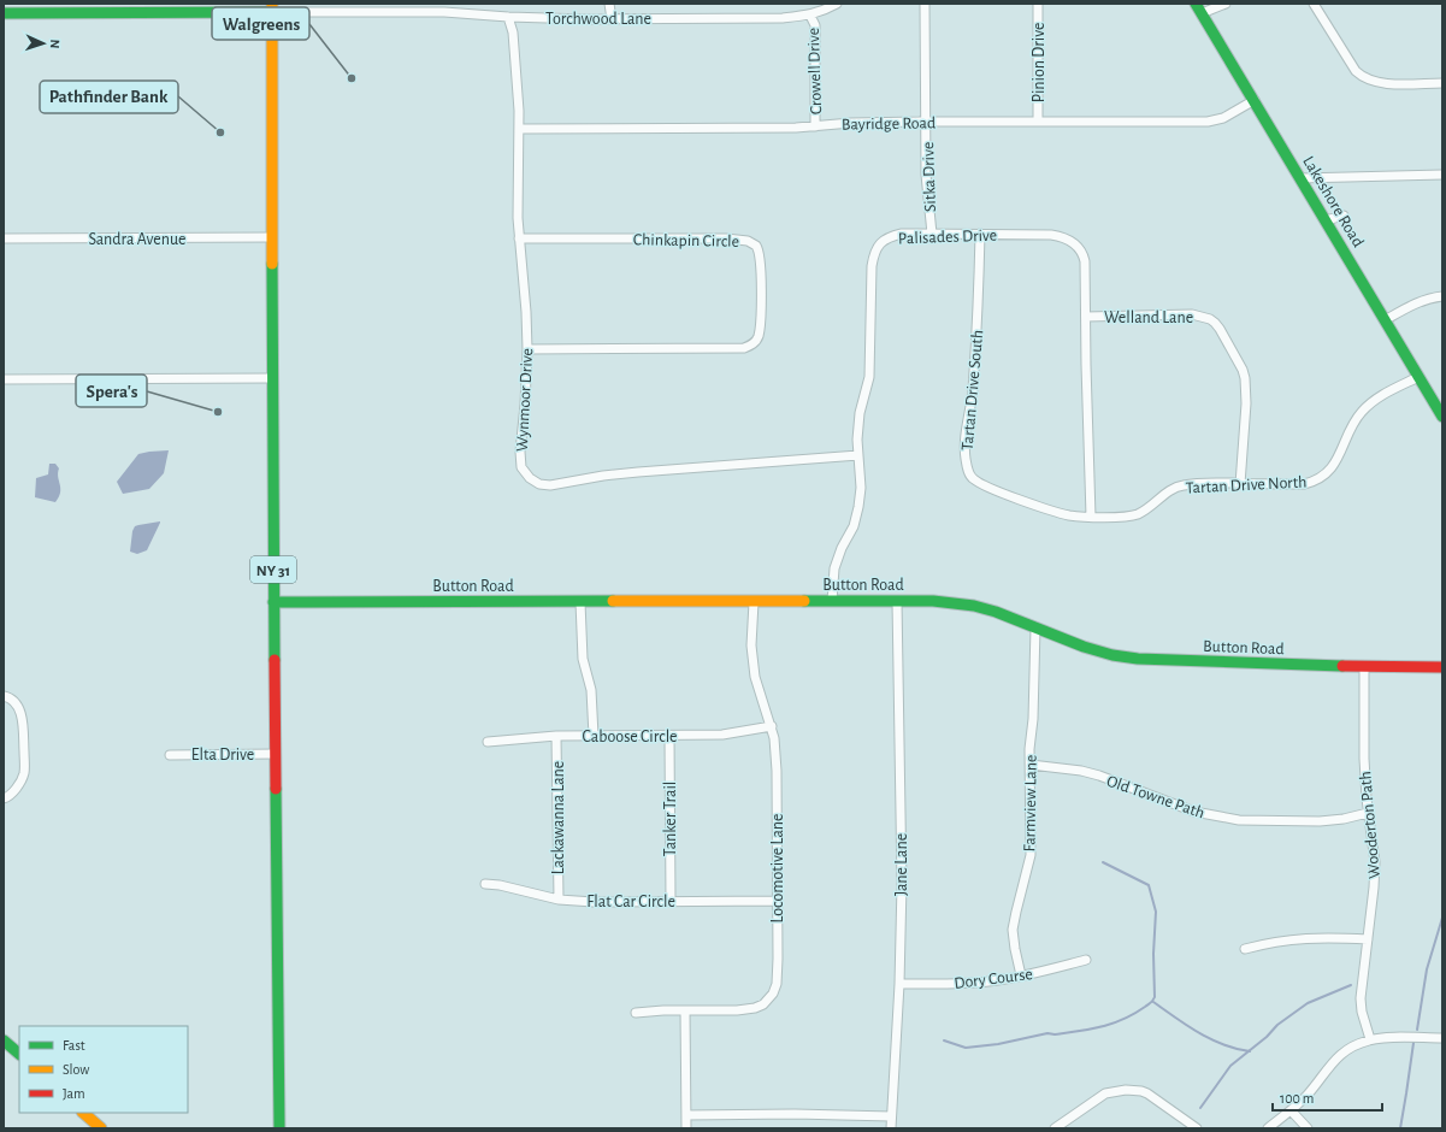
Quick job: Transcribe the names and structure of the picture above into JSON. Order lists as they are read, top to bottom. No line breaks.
{"streets":{"street":["Torchwood Lane","Pinion Drive","Crowell Drive","Bayridge Road","Sitka Drive","Lakeshore Road","Palisades Drive","Sandra Avenue","Chinkapin Circle","Welland Lane","Tartan Drive South","Wynmoor Drive","Tartan Drive North","NY 31","Button Road","Caboose Circle","Elta Drive","Old Towne Path","Farmview Lane","Lackawanna Lane","Tanker Trail","Wooderton Path","Jane Lane","Locomotive Lane","Flat Car Circle","Dory Course"]},"crossings":[["Torchwood Lane","Crowell Drive"],["Torchwood Lane","Wynmoor Drive"],["Torchwood Lane","NY 31"],["Pinion Drive","Bayridge Road"],["Crowell Drive","Bayridge Road"],["Bayridge Road","Sitka Drive"],["Bayridge Road","Lakeshore Road"],["Bayridge Road","Wynmoor Drive"],["Sitka Drive","Palisades Drive"],["Lakeshore Road","Tartan Drive North"],["Palisades Drive","Welland Lane"],["Palisades Drive","Tartan Drive South"],["Palisades Drive","Wynmoor Drive"],["Palisades Drive","Tartan Drive North"],["Palisades Drive","Button Road"],["Sandra Avenue","NY 31"],["Chinkapin Circle","Wynmoor Drive"],["Welland Lane","Tartan Drive North"],["Tartan Drive South","Tartan Drive North"],["NY 31","Button Road"],["NY 31","Elta Drive"],["Button Road","Farmview Lane"],["Button Road","Wooderton Path"],["Button Road","Jane Lane"],["Button Road","Locomotive Lane"],["Caboose Circle","Lackawanna Lane"],["Caboose Circle","Tanker Trail"],["Caboose Circle","Locomotive Lane"],["Old Towne Path","Farmview Lane"],["Old Towne Path","Wooderton Path"],["Farmview Lane","Dory Course"],["Lackawanna Lane","Flat Car Circle"],["Tanker Trail","Flat Car Circle"],["Jane Lane","Dory Course"],["Locomotive Lane","Flat Car Circle"]],"places":["Walgreens","Pathfinder Bank","Spera's"],"legend":["Fast","Slow","Jam"],"scale_bar":"100 m","north":"right"}
